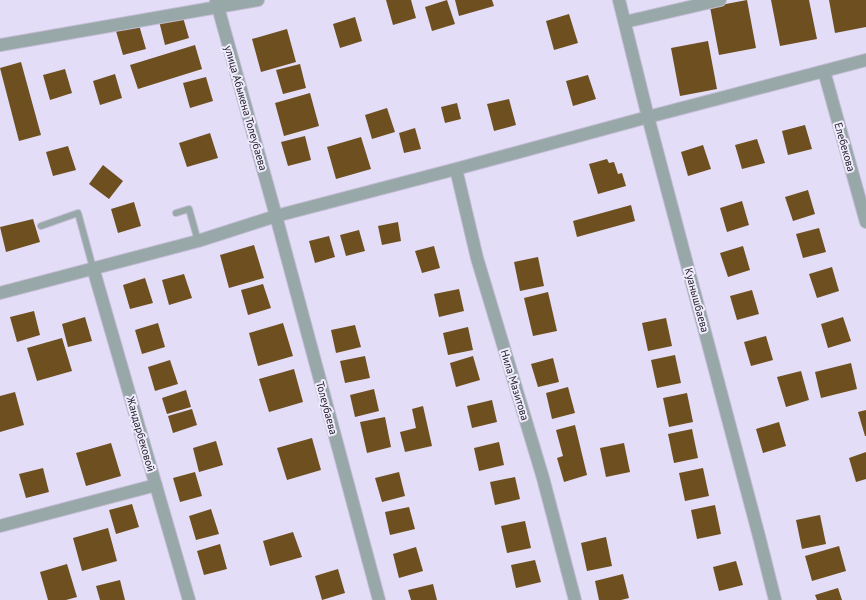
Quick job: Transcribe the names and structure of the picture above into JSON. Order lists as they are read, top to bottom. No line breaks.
{"streets":{"street":["улица Абыкена Толеубаева","Елебекова","Куанышбаева","Нила Мазитова","Толеубаева","Жандарбековой"]},"crossings":[["улица Абыкена Толеубаева","Толеубаева"]]}
